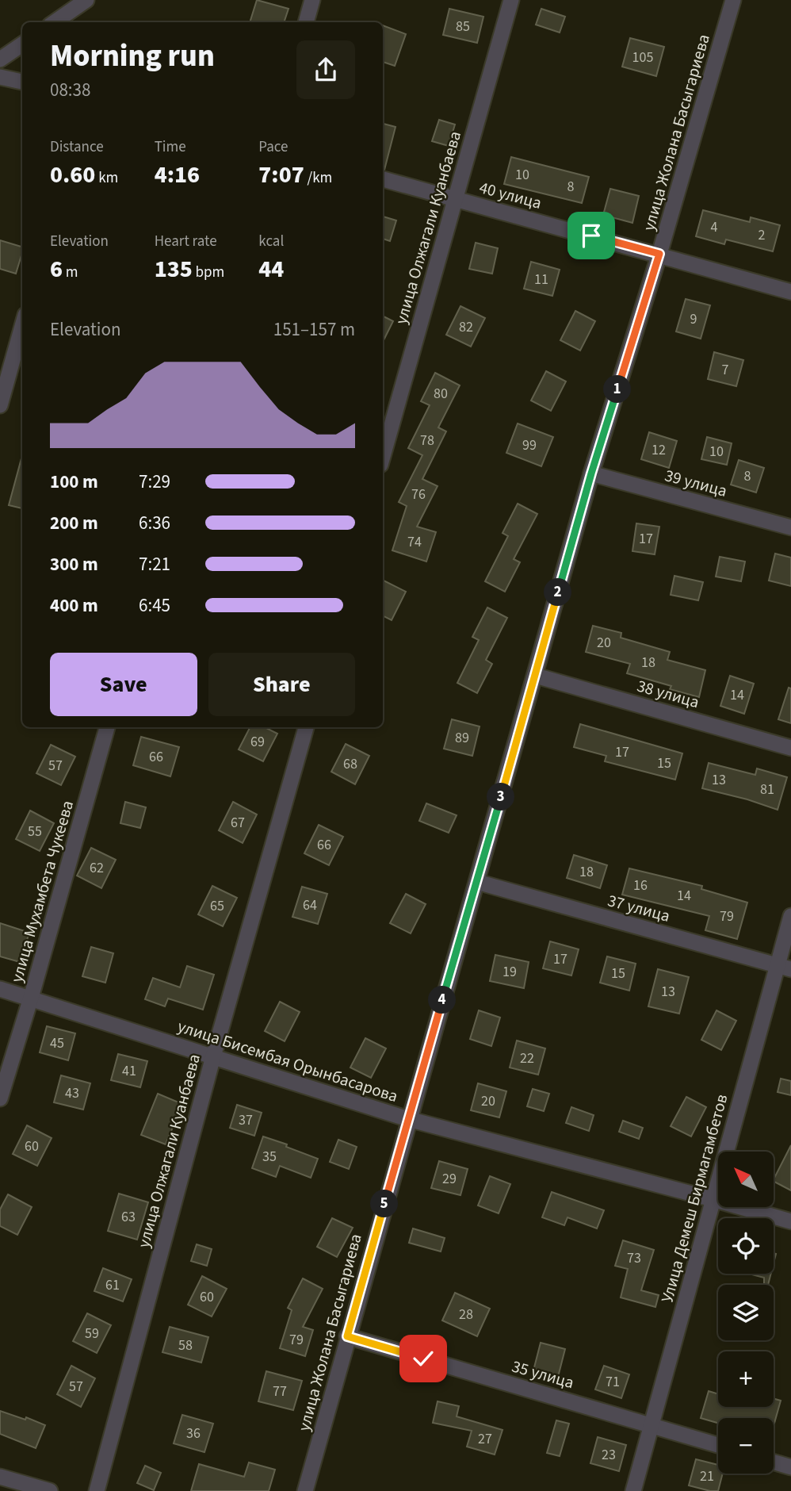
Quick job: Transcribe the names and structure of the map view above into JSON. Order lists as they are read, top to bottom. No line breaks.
{"streets":{"street":["улица Жолана Басыгариева","40 улица","улица Олжагали Куанбаева","39 улица","38 улица","улица Мухамбета Чукеева","37 улица","улица Бисембая Орынбасарова","Улица Демеш Бирмагамбетов","35 улица"]},"crossings":[["улица Жолана Басыгариева","40 улица"],["улица Жолана Басыгариева","39 улица"],["улица Жолана Басыгариева","38 улица"],["улица Жолана Басыгариева","37 улица"],["улица Жолана Басыгариева","улица Бисембая Орынбасарова"],["улица Жолана Басыгариева","35 улица"],["40 улица","улица Олжагали Куанбаева"],["улица Олжагали Куанбаева","улица Бисембая Орынбасарова"],["улица Мухамбета Чукеева","улица Бисембая Орынбасарова"],["37 улица","Улица Демеш Бирмагамбетов"],["улица Бисембая Орынбасарова","Улица Демеш Бирмагамбетов"],["Улица Демеш Бирмагамбетов","35 улица"]],"house_numbers":["85","105","10","8","4","2","11","9","82","7","80","78","99","12","10","8","76","17","74","20","18","14","89","69","17","66","15","68","57","13","81","67","55","66","62","18","16","14","64","65","79","17","19","15","13","45","22","41","43","20","37","60","35","29","63","73","61","60","28","59","79","58","71","57","77","36","27","23","21"],"north":"top left","page":{"heading":["Morning run","08:38"],"stats":[["Distance","0.60 km"],["Time","4:16"],["Pace","7:07 /km"],["Elevation","6 m"],["Heart rate","135 bpm"],["kcal","44"]],"chart":["Elevation","151–157 m"],"pins":["1","2","3","4","5"],"list":[{"name":"100 m","note":"7:29"},{"name":"200 m","note":"6:36"},{"name":"300 m","note":"7:21"},{"name":"400 m","note":"6:45"}],"buttons":["Save","Share"],"map_buttons":["+","−"]}}
